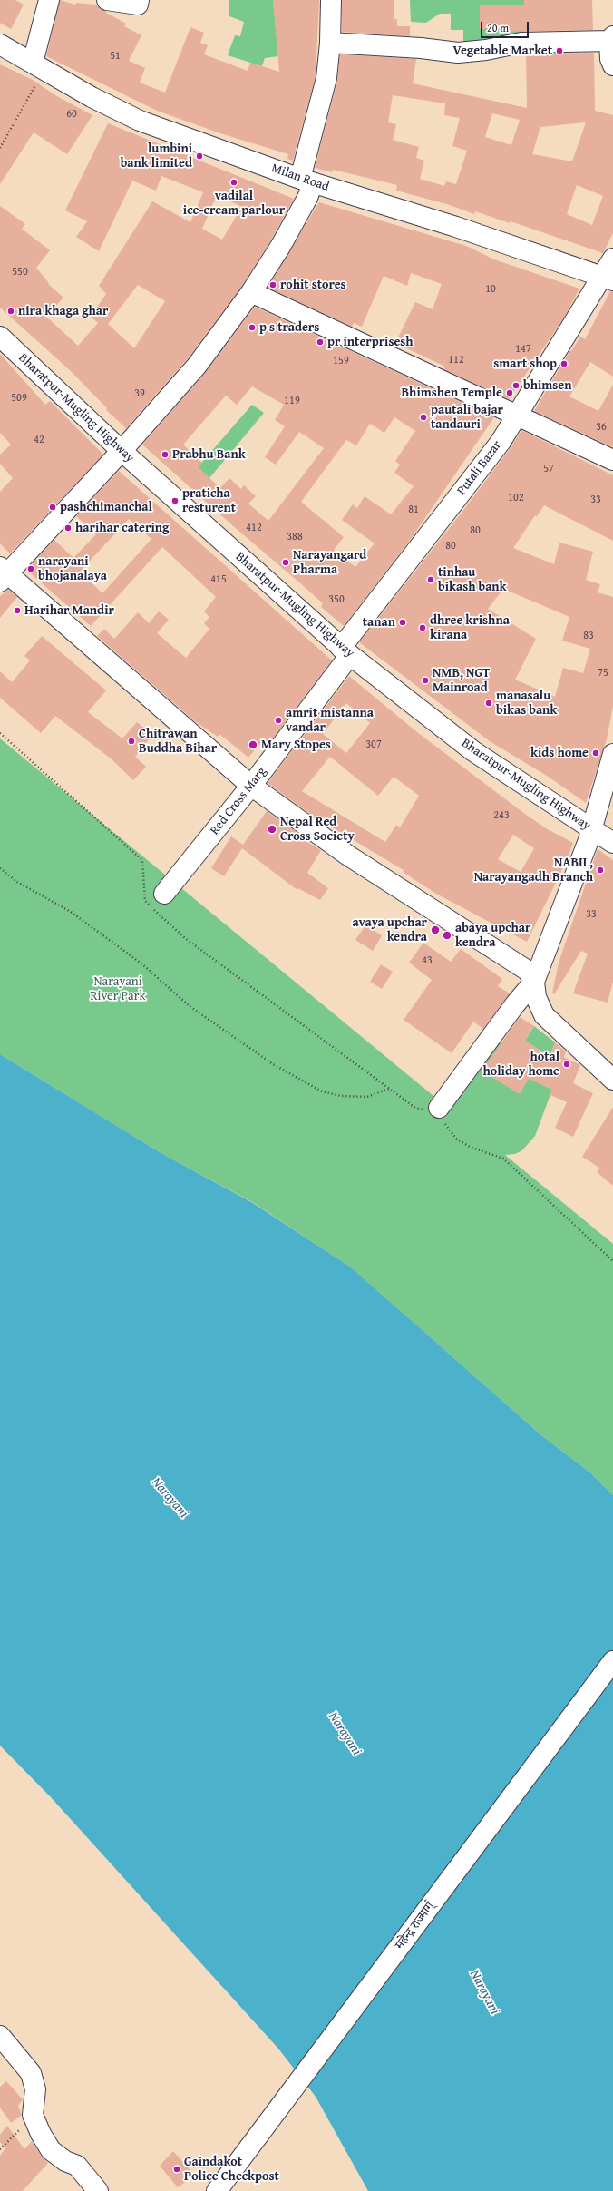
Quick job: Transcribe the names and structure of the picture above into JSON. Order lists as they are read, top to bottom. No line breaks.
{"streets":{"main road":["Milan Road","Bharatpur-Mugling Highway","Putali Bazar","Red Cross Marg","महेन्द्र राज्मार्ग्"]},"crossings":[["Milan Road","Putali Bazar"],["Bharatpur-Mugling Highway","Putali Bazar"],["Bharatpur-Mugling Highway","Red Cross Marg"],["Putali Bazar","Red Cross Marg"]],"water":["Narayani"],"parks":["Narayani River Park"],"places":["Vegetable Market","lumbini bank limited","vadilal ice-cream parlour","rohit stores","nira khaga ghar","p s traders","pr interprisesh","smart shop","bhimsen","Bhimshen Temple","pautali bajar tandauri","Prabhu Bank","praticha resturent","pashchimanchal","harihar catering","Narayangard Pharma","narayani bhojanalaya","tinhau bikash bank","Harihar Mandir","tanan","dhree krishna kirana","NMB, NGT Mainroad","manasalu bikas bank","amrit mistanna vandar","Chitrawan Buddha Bihar","Mary Stopes","kids home","Nepal Red Cross Society","NABIL, Narayangadh Branch","avaya upchar kendra","abaya upchar kendra","hotal holiday home","Gaindakot Police Checkpost"],"house_numbers":["51","60","550","10","147","112","159","39","509","119","36","42","57","102","33","81","412","80","388","80","415","350","83","75","307","243","33","43"],"scale_bar":"20 m"}
